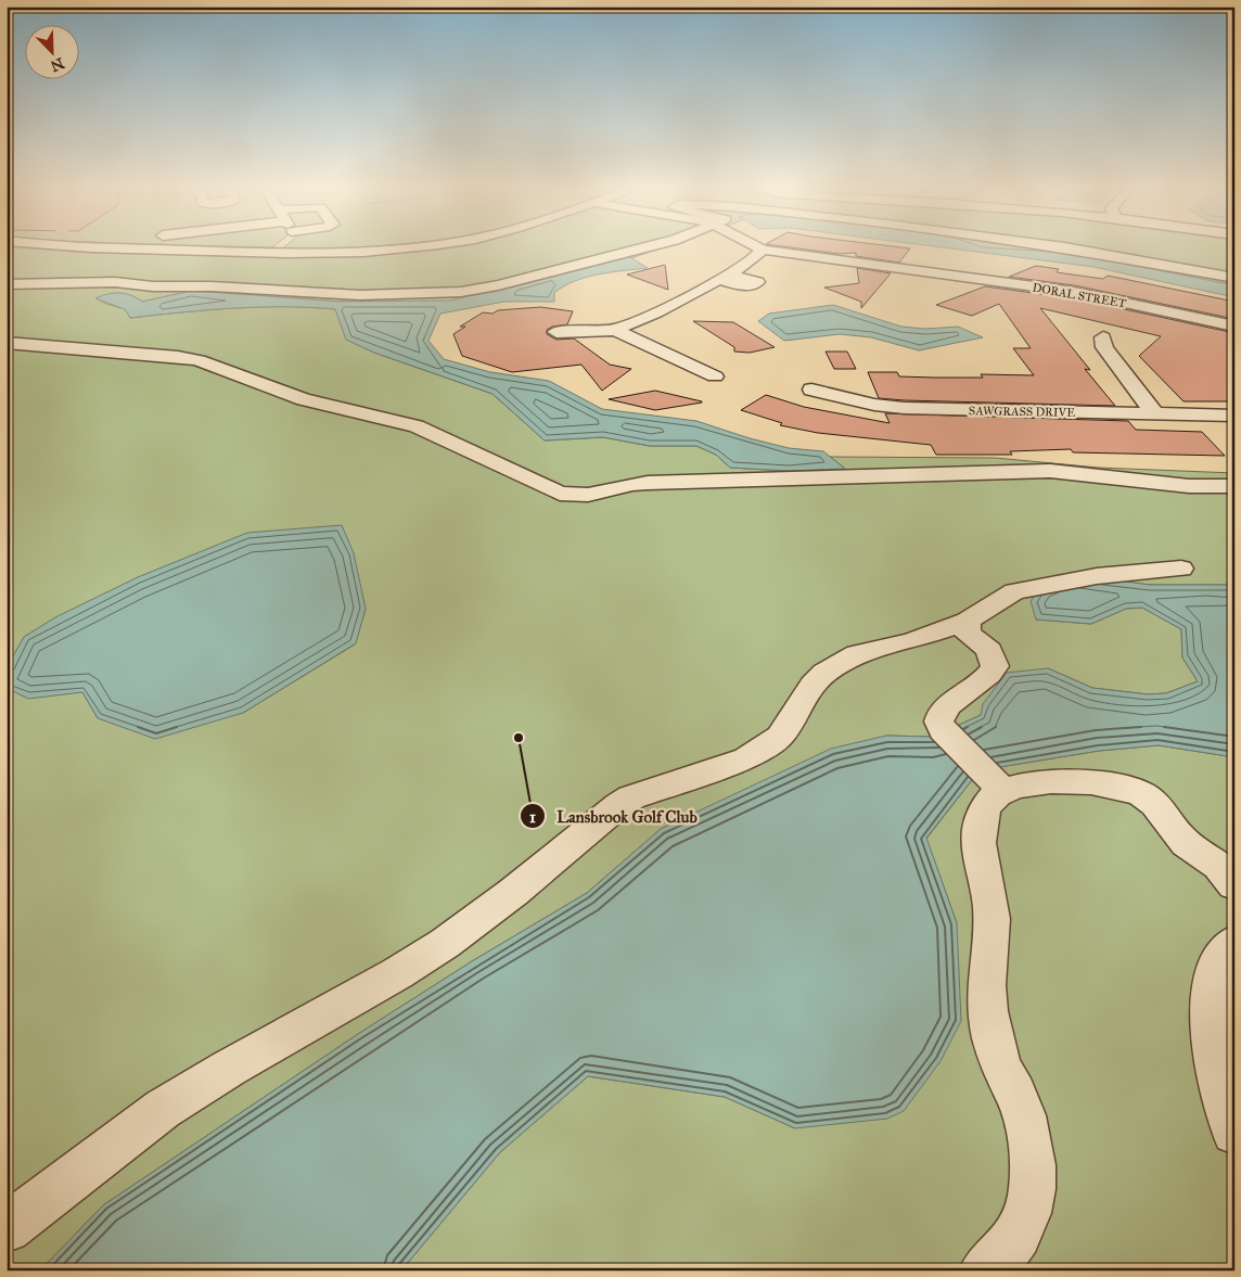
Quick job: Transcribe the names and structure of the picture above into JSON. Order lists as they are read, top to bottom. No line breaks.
{"streets":{"street":["DORAL STREET","SAWGRASS DRIVE"]},"places":["Lansbrook Golf Club"],"north":"bottom right"}
